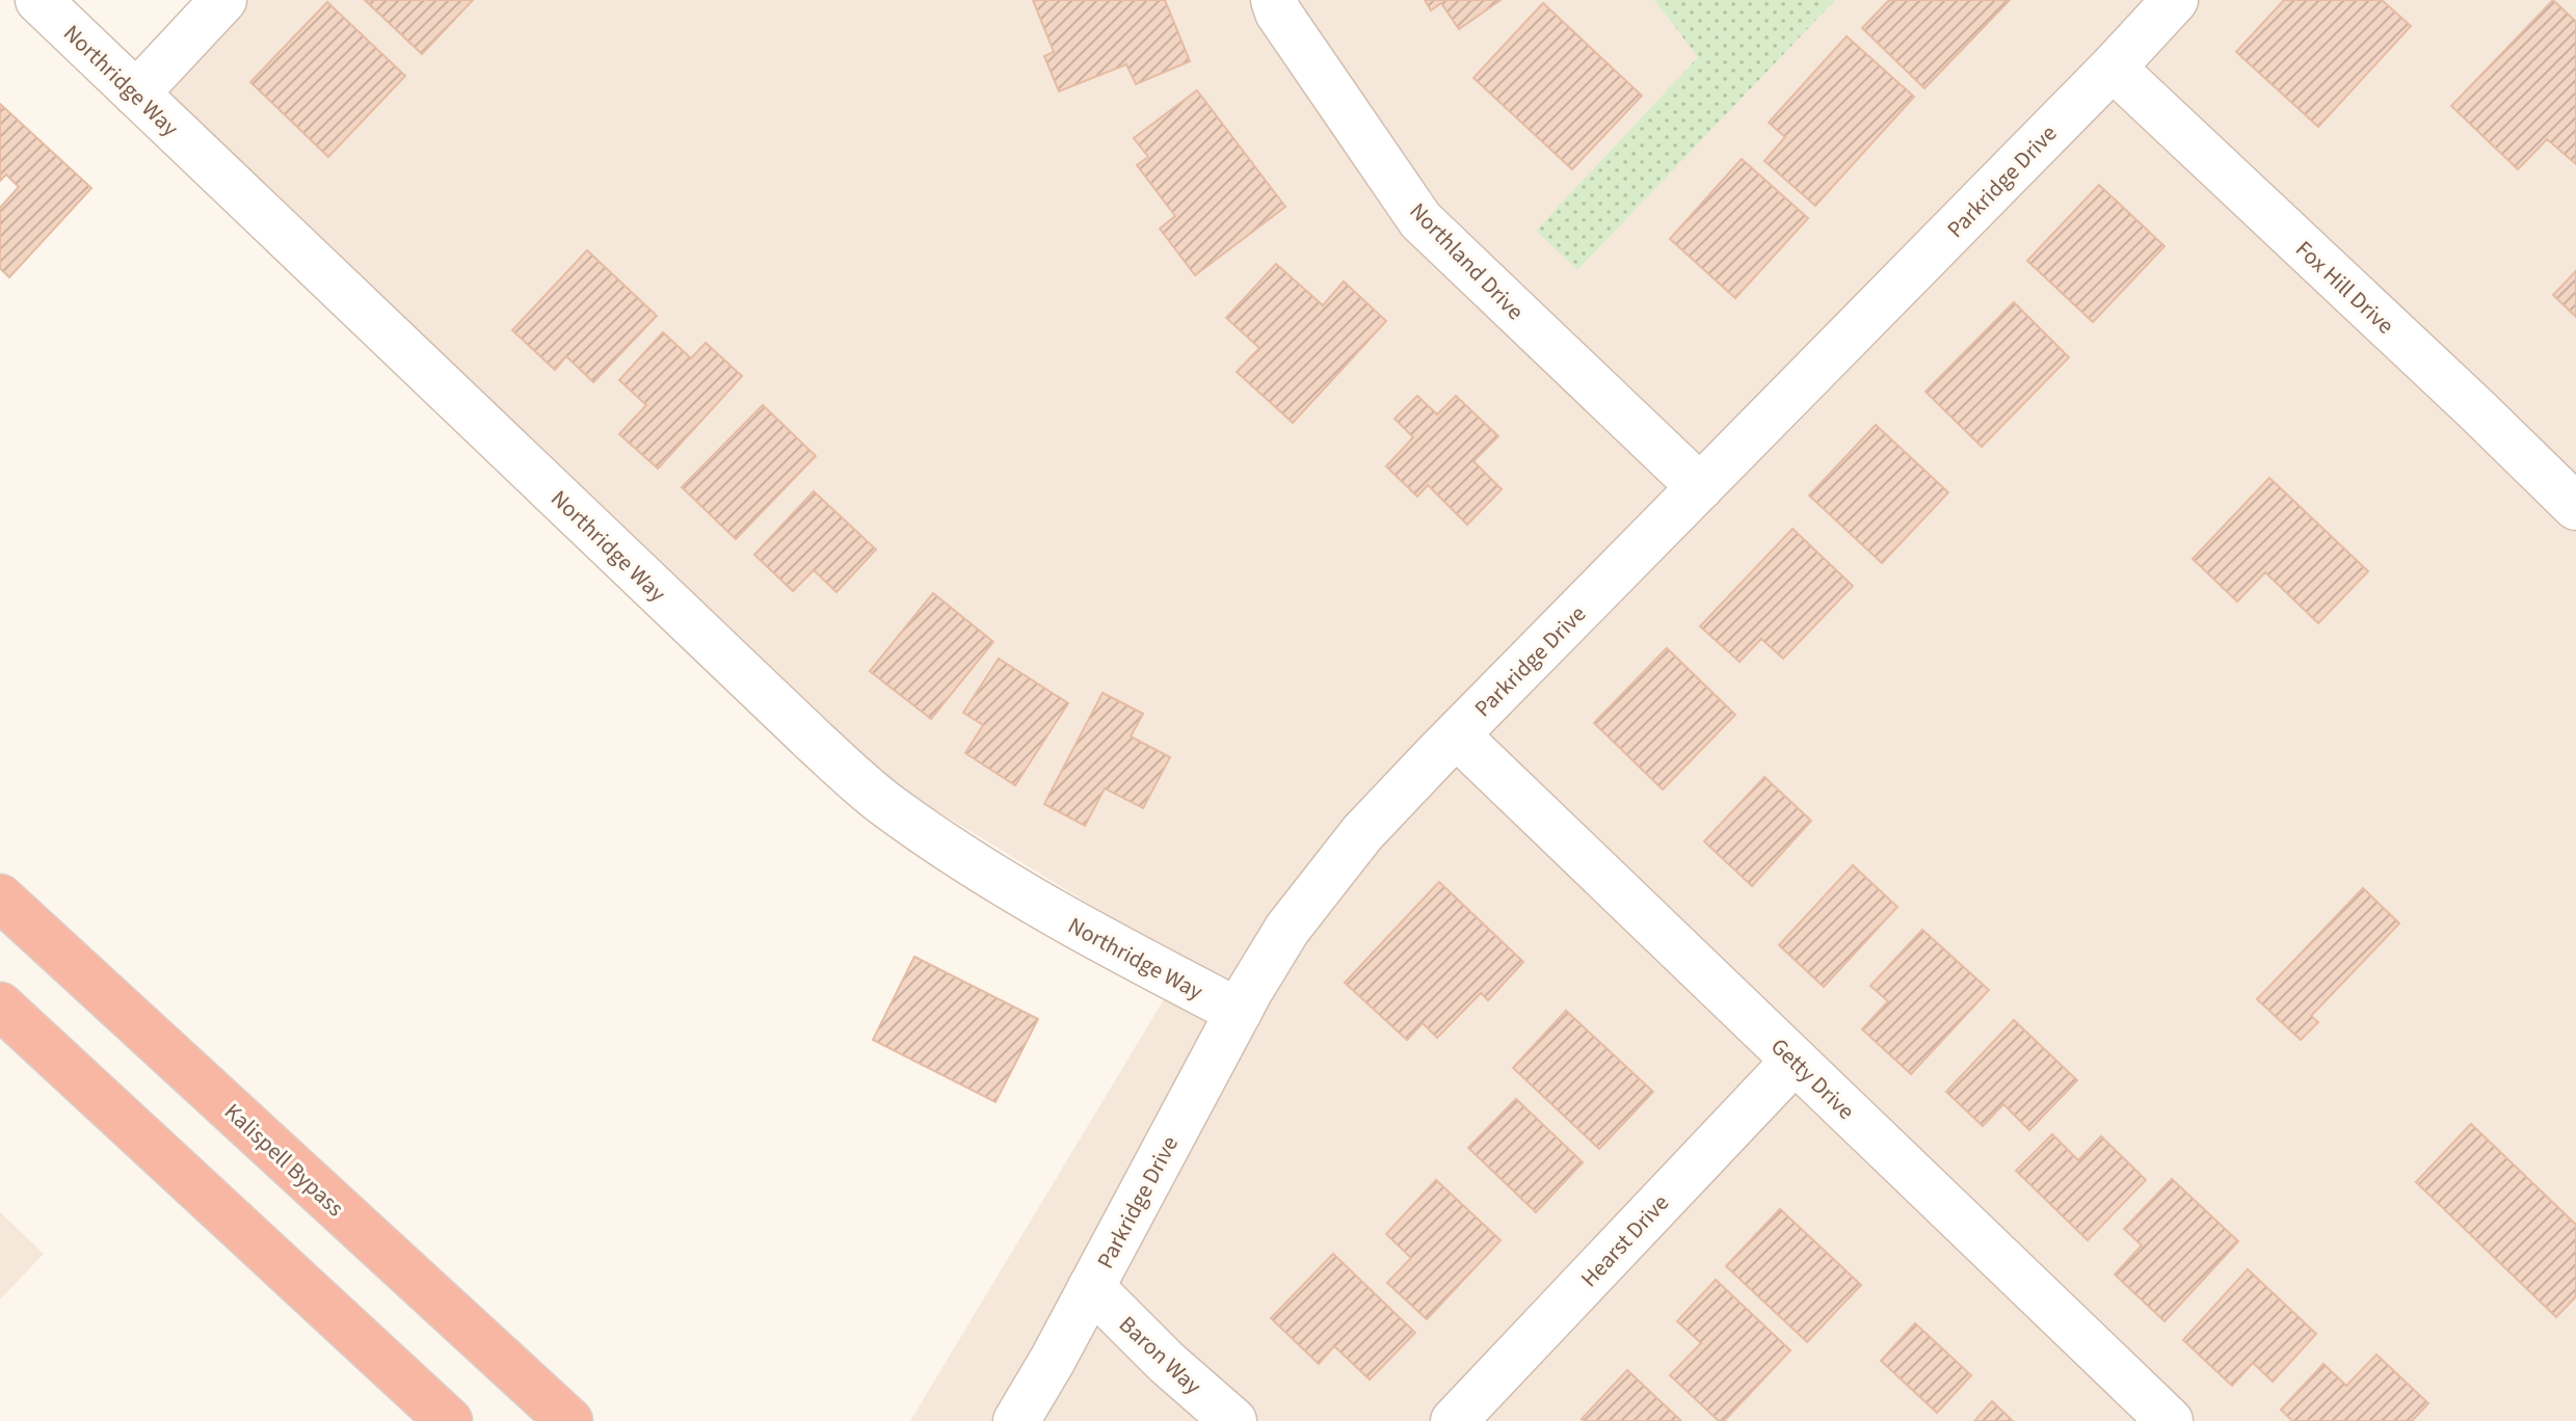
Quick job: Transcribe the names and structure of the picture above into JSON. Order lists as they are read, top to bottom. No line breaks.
{"streets":{"highway":["Kalispell Bypass"],"street":["Northridge Way","Parkridge Drive","Northland Drive","Fox Hill Drive","Getty Drive","Hearst Drive","Baron Way"]},"crossings":[["Northridge Way","Parkridge Drive"],["Parkridge Drive","Northland Drive"],["Parkridge Drive","Fox Hill Drive"],["Parkridge Drive","Getty Drive"],["Parkridge Drive","Baron Way"],["Getty Drive","Hearst Drive"]]}
